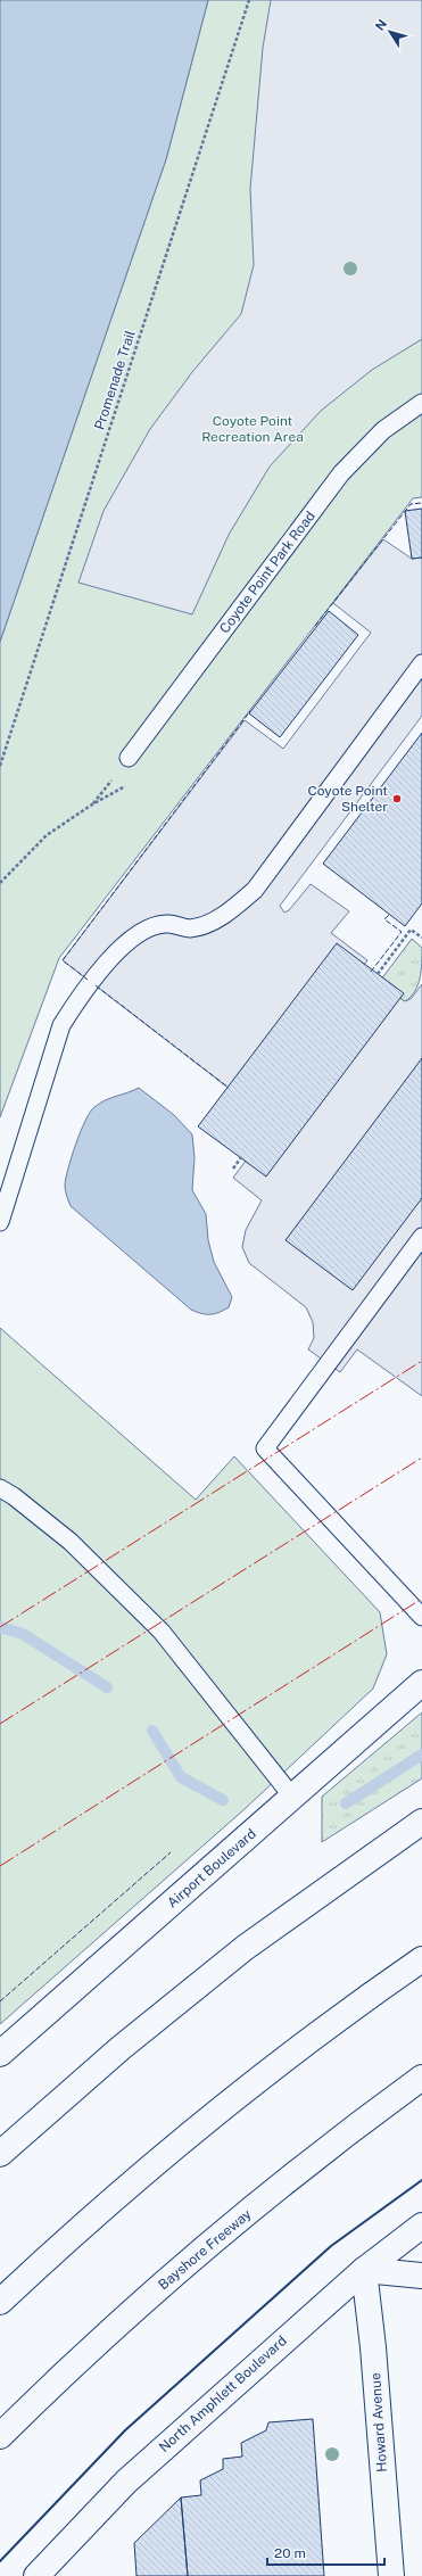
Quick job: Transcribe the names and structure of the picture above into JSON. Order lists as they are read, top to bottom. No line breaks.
{"streets":{"main road":["Airport Boulevard","Bayshore Freeway","North Amphlett Boulevard","Howard Avenue"],"lane":["Coyote Point Park Road"],"path":["Promenade Trail"]},"crossings":[["North Amphlett Boulevard","Howard Avenue"]],"parks":["Coyote Point Recreation Area"],"places":["Coyote Point Shelter"],"scale_bar":"20 m","north":"top left"}
